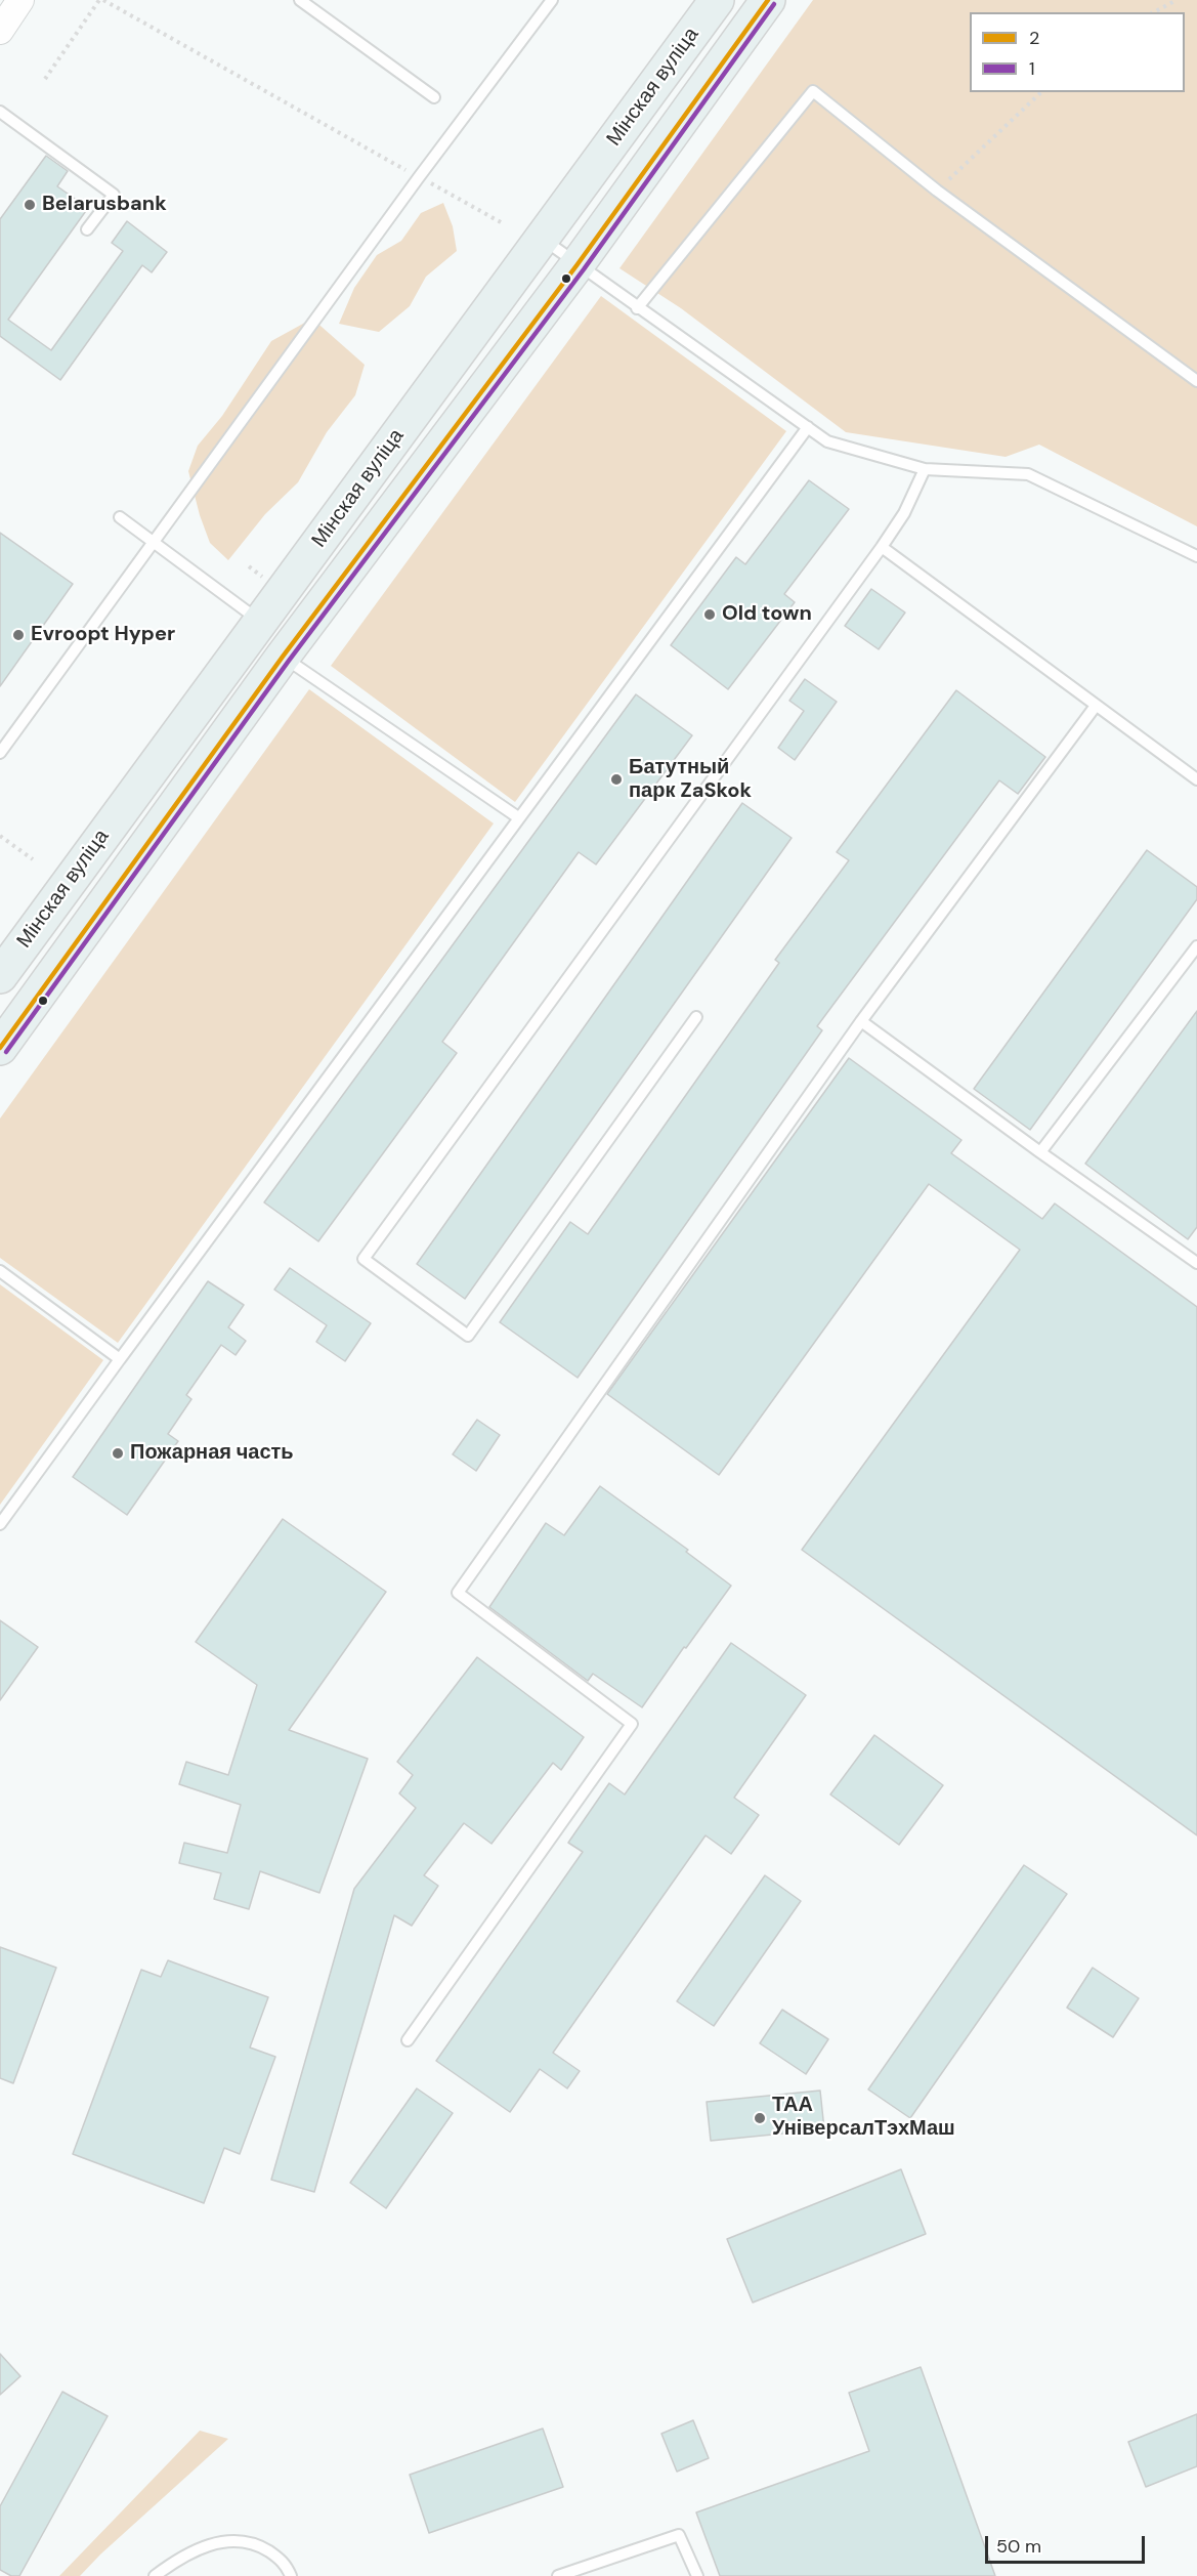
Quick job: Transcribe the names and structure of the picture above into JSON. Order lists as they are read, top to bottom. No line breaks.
{"streets":{"main road":["Мінская вуліца"]},"places":["Belarusbank","Old town","Evroopt Hyper","Батутный парк ZaSkok","Пожарная часть","ТАА УніверсалТэхМаш"],"lines":["transit line 2","transit line 1"],"legend":["2","1"],"scale_bar":"50 m"}
